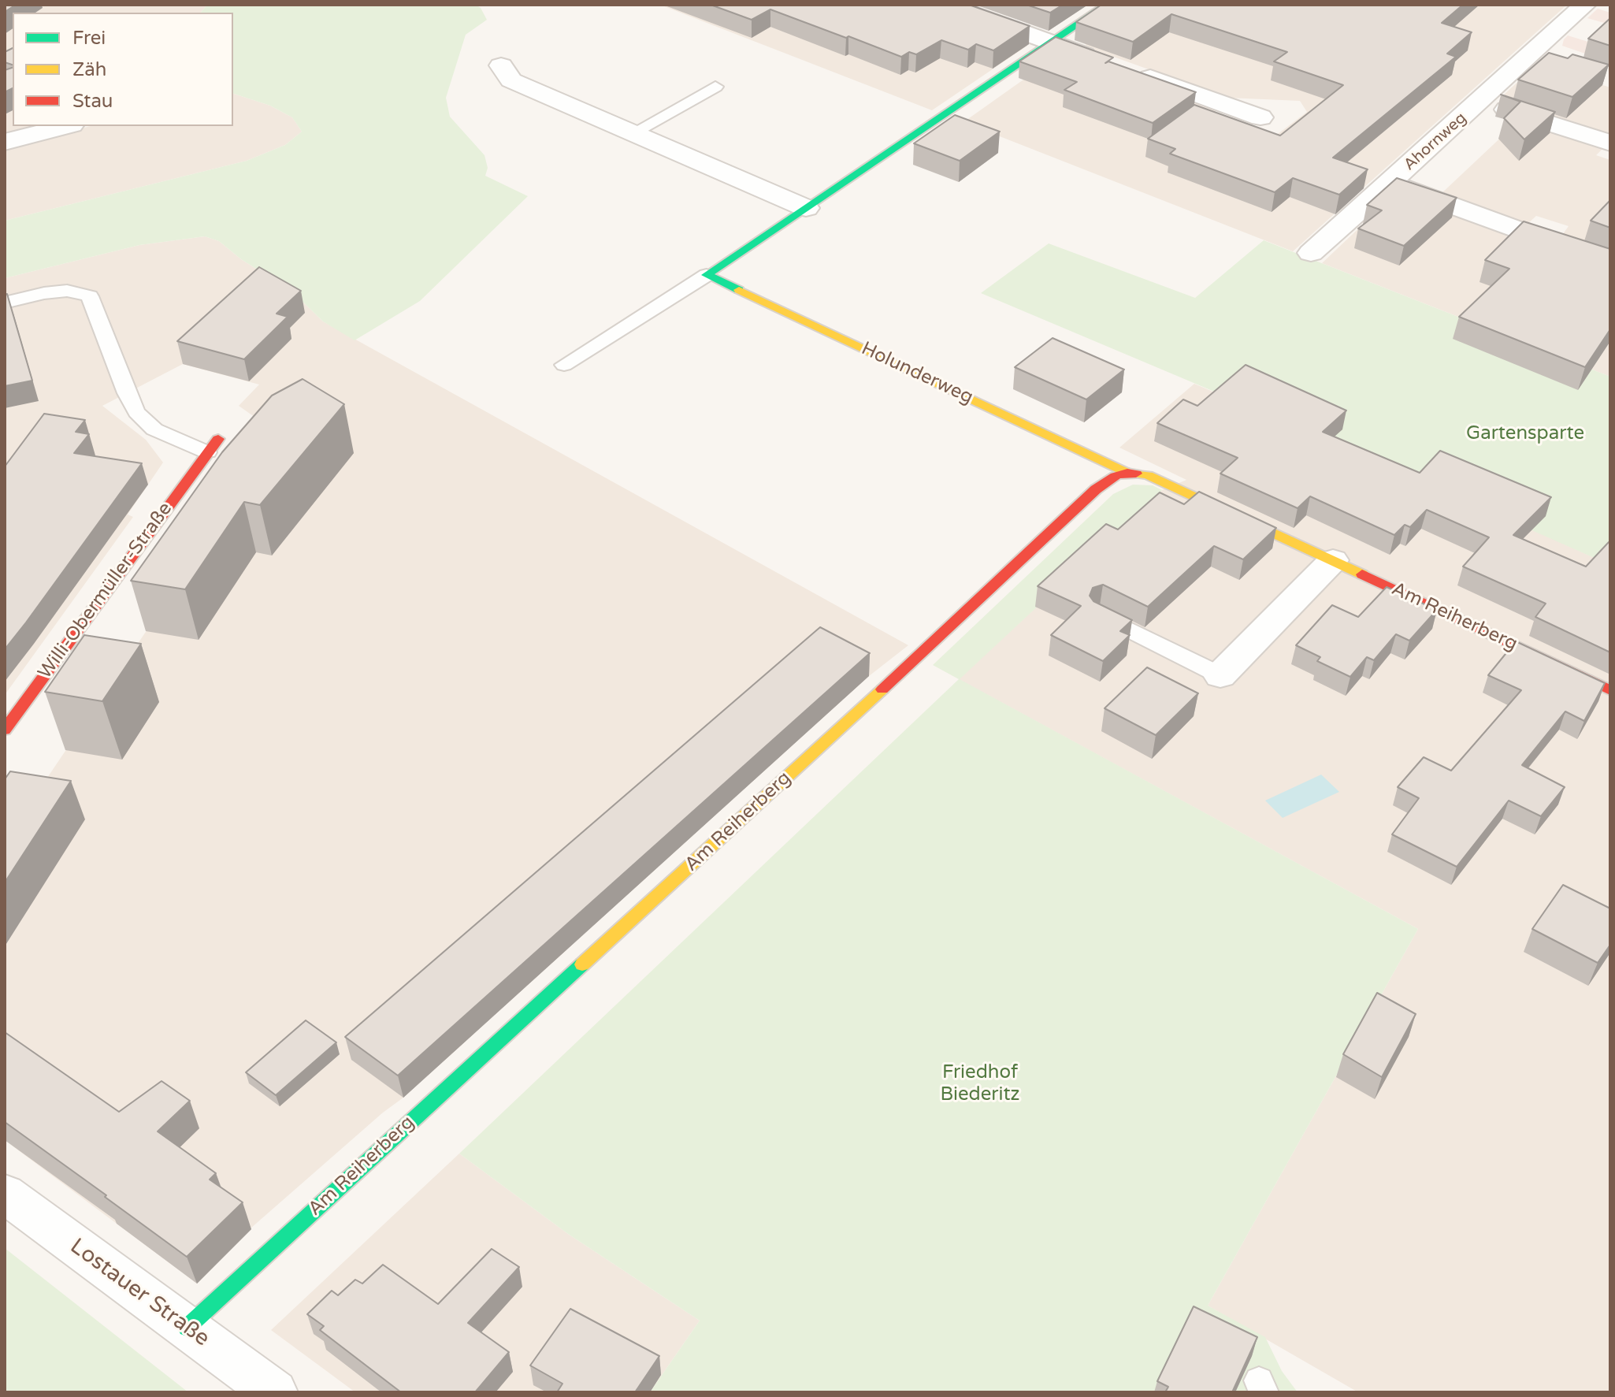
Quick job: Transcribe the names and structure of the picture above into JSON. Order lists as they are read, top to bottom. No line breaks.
{"streets":{"street":["Ahornweg","Holunderweg","Willi-Obermüller-Straße","Am Reiherberg","Lostauer Straße"]},"crossings":[["Holunderweg","Am Reiherberg"],["Am Reiherberg","Lostauer Straße"]],"parks":["Gartensparte","Friedhof Biederitz"],"legend":["Frei","Zäh","Stau"]}
